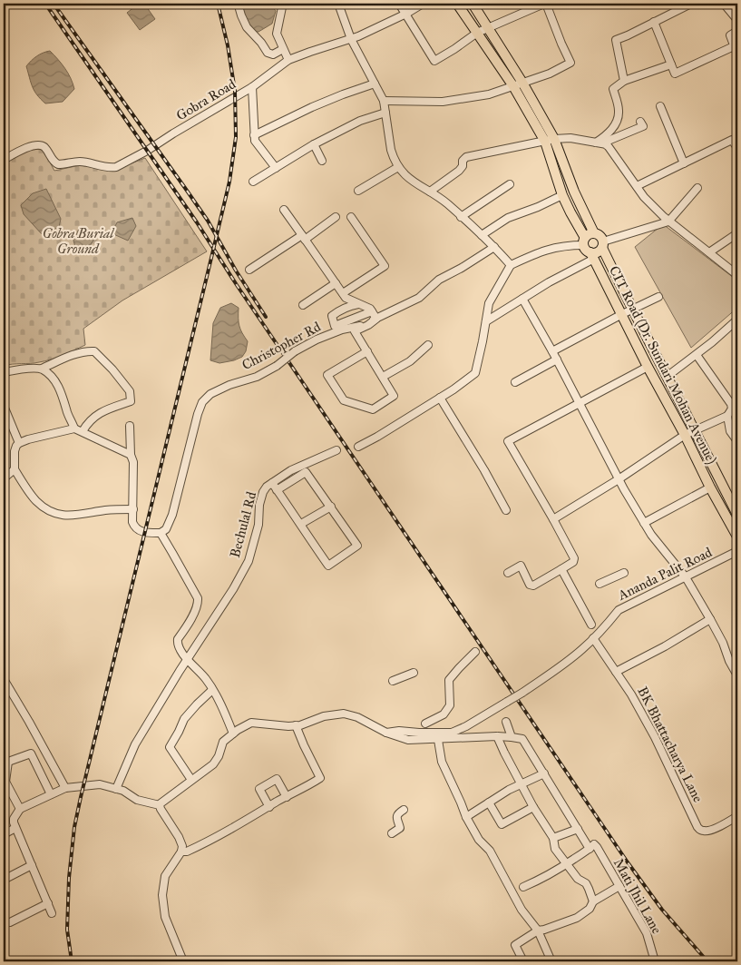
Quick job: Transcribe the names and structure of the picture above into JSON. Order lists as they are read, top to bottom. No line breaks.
{"streets":{"main road":["CIT Road (Dr. Sundari Mohan Avenue)"],"street":["Gobra Road","Christopher Rd","Bechulal Rd","Ananda Palit Road","BK Bhattacharya Lane","Mati Jhil Lane"]},"crossings":[["Ananda Palit Road","BK Bhattacharya Lane"]],"parks":["Gobra Burial Ground"]}
